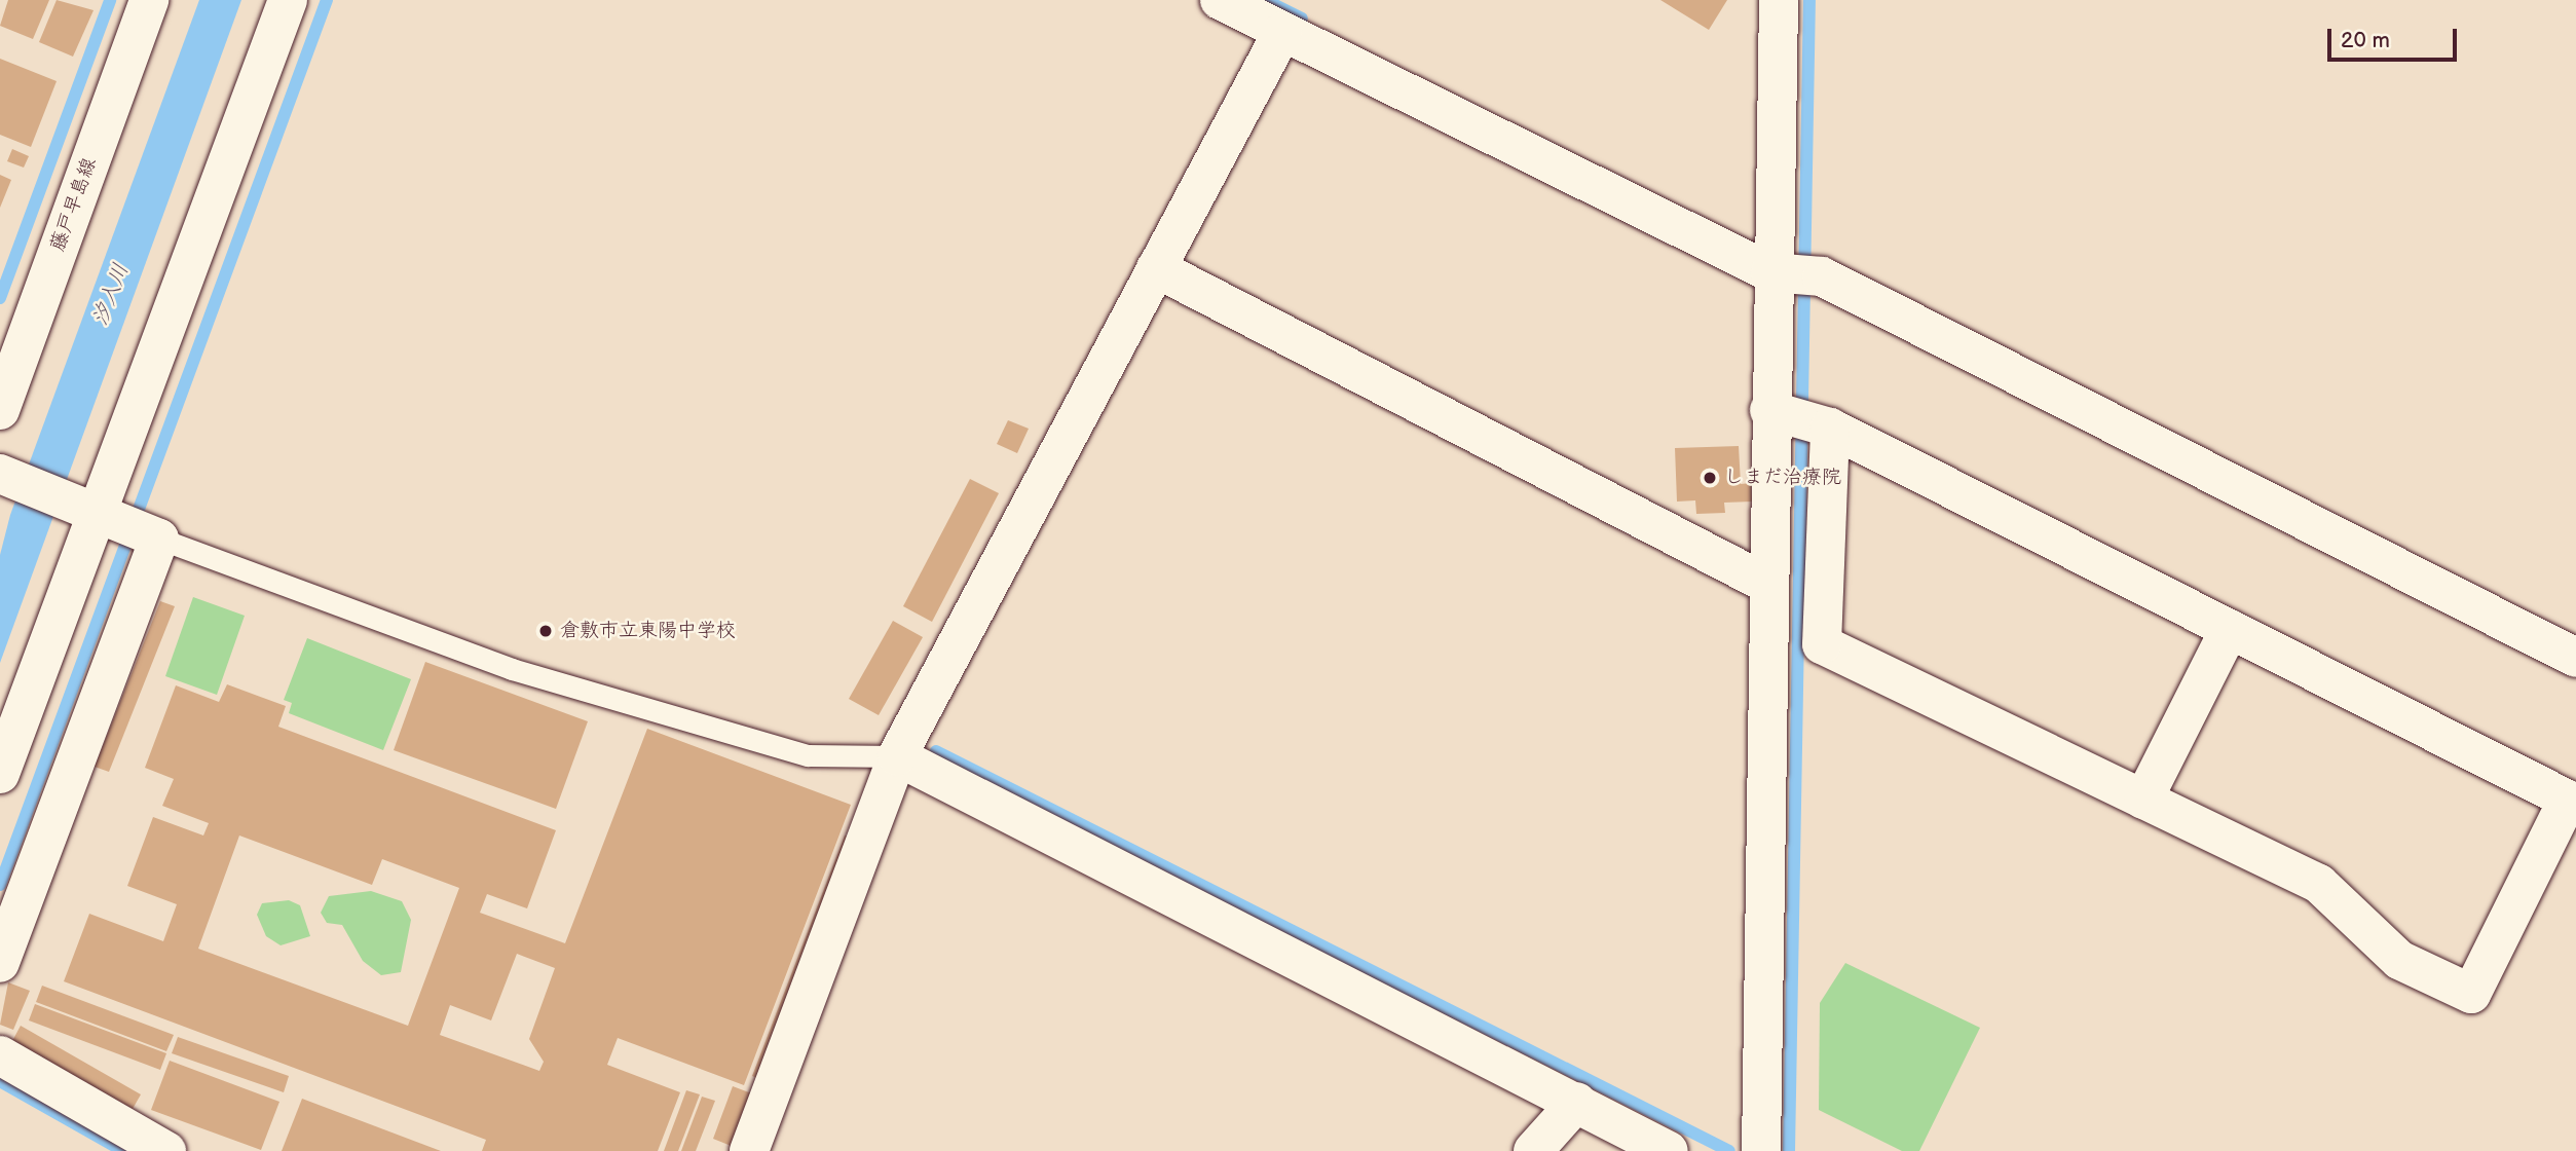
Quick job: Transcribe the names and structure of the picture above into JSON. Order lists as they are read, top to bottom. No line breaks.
{"streets":{"street":["藤戸早島線"]},"water":["汐入川"],"places":["しまだ治療院","倉敷市立東陽中学校"],"scale_bar":"20 m"}
